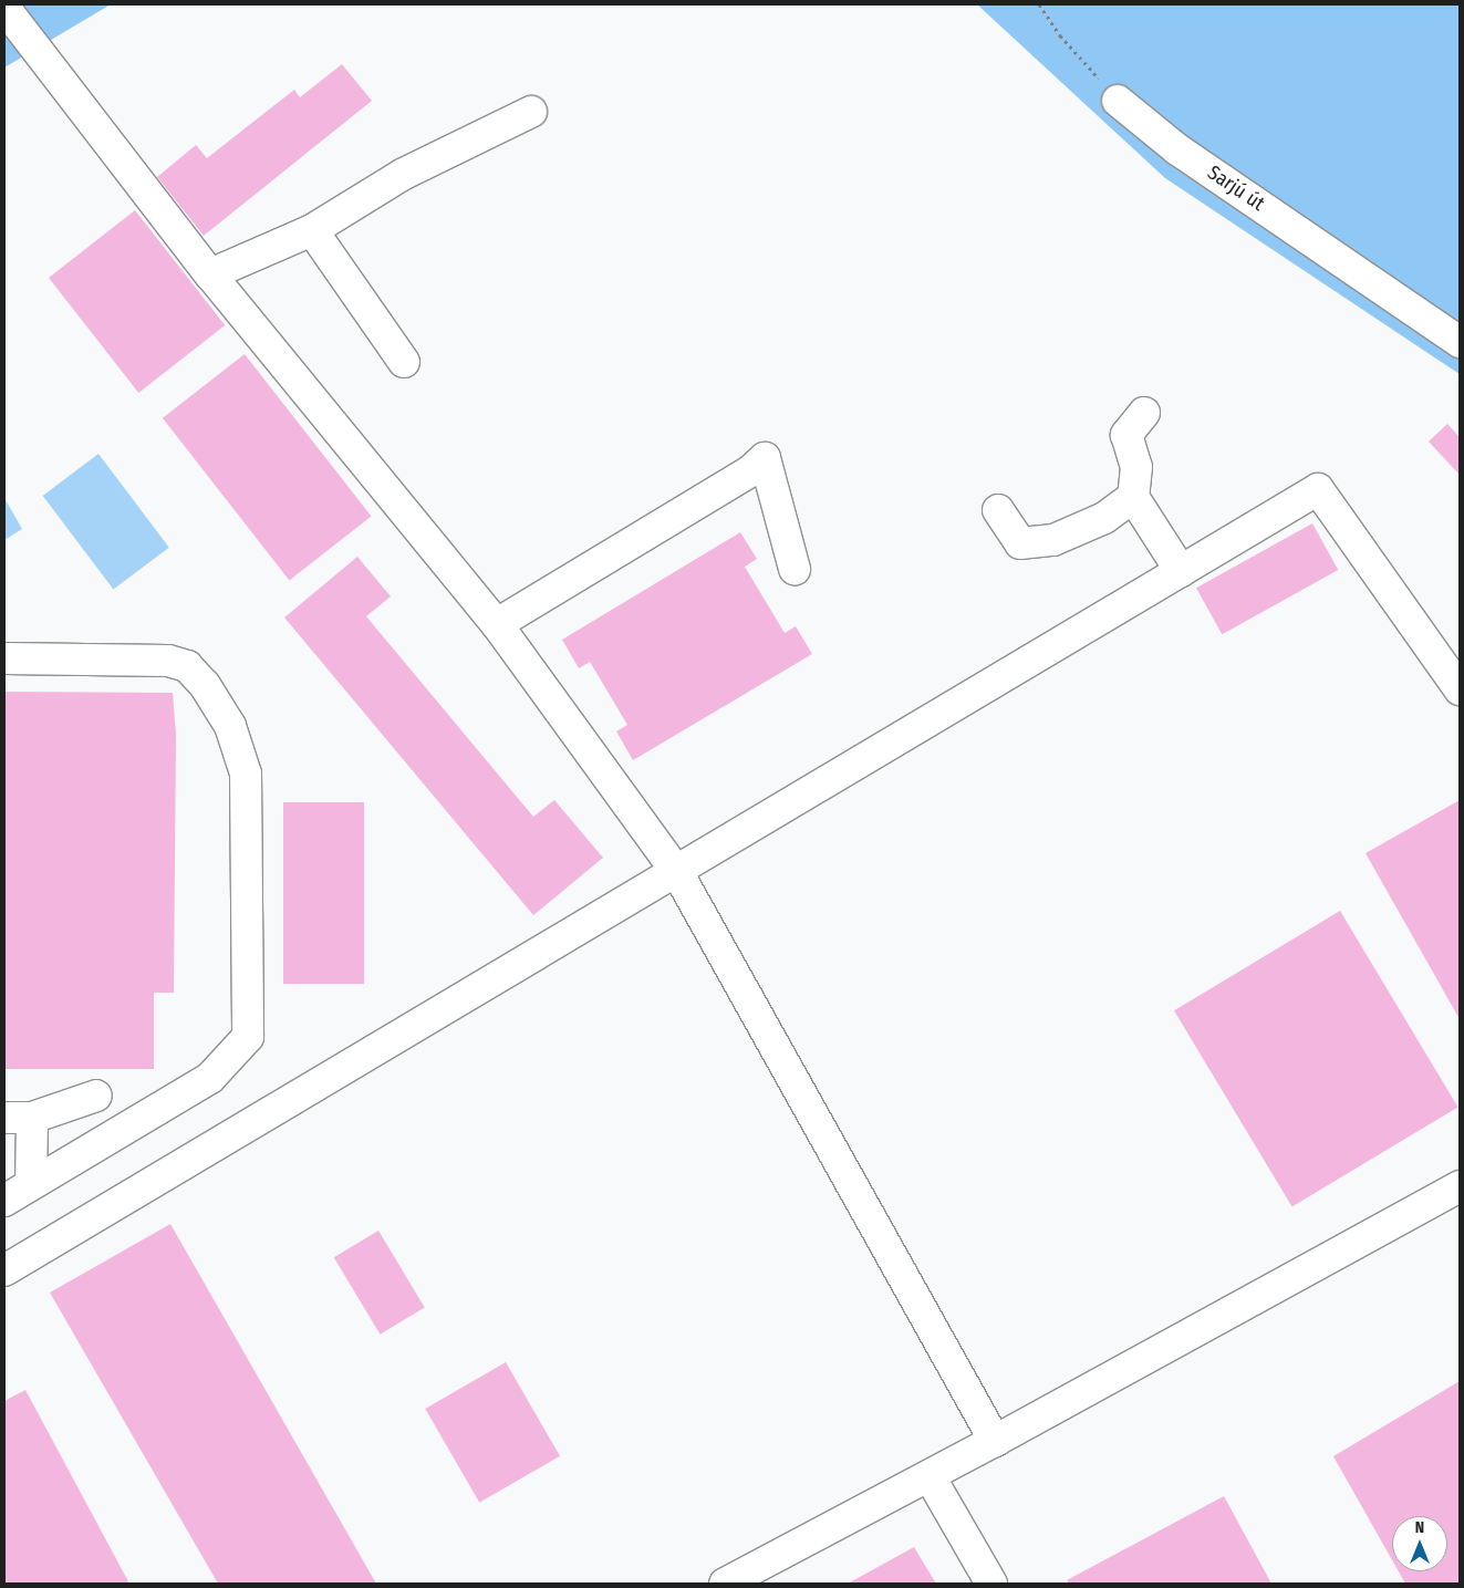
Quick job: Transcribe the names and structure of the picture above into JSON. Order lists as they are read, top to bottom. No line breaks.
{"streets":{"lane":["Sarjú út"]},"north":"top"}
